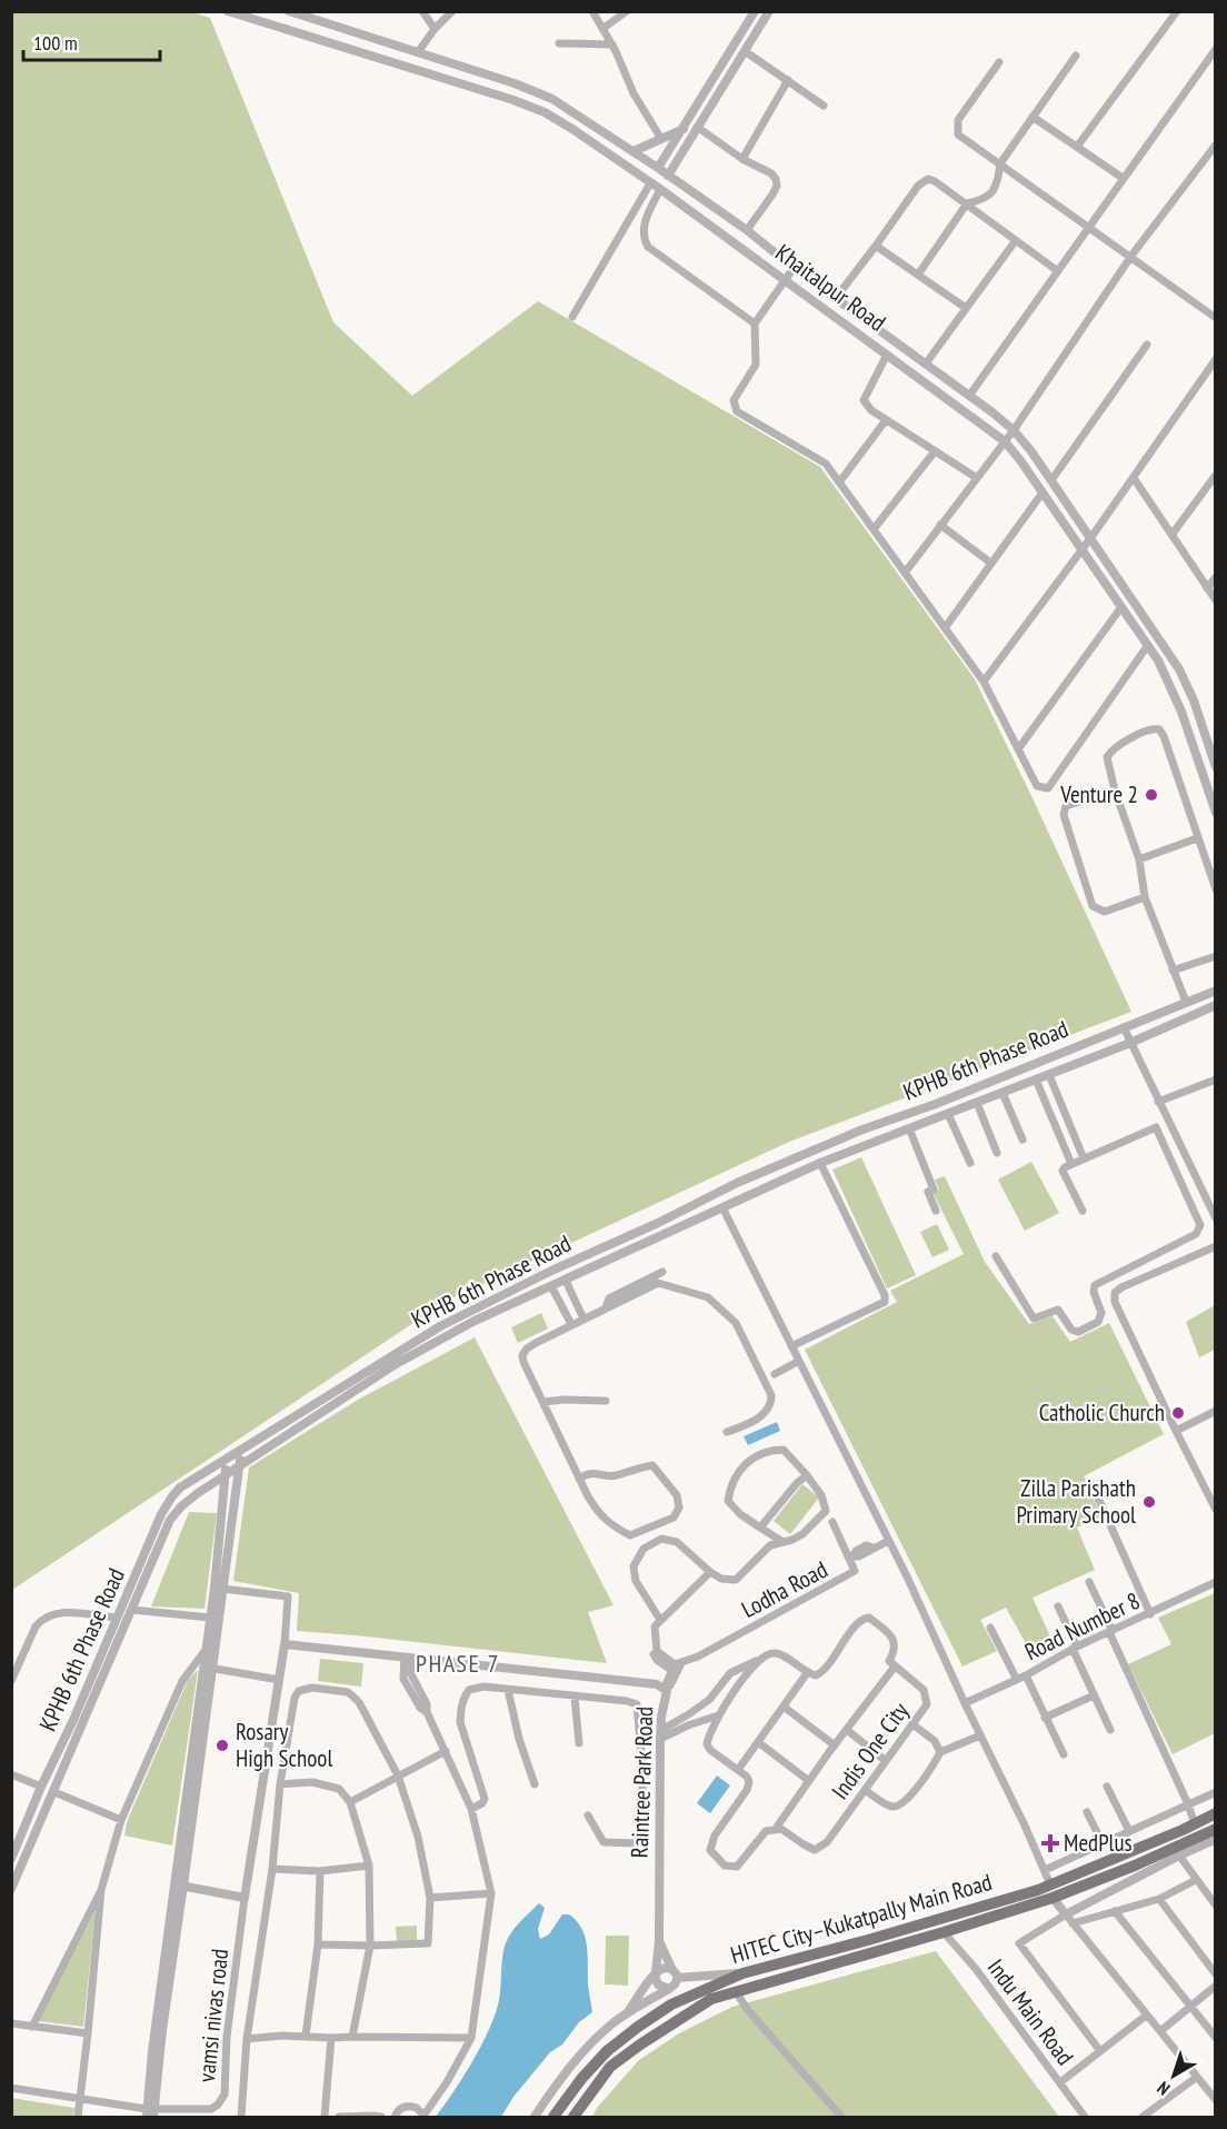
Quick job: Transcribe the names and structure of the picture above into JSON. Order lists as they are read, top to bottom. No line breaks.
{"streets":{"main road":["HITEC City–Kukatpally Main Road"],"street":["Khaitalpur Road","KPHB 6th Phase Road","Lodha Road","Road Number 8","Indis One City","Raintree Park Road","Indu Main Road","vamsi nivas road"]},"districts":["PHASE 7"],"places":{"other":["Venture 2","Catholic Church","Zilla Parishath Primary School","Rosary High School"],"health":["MedPlus"]},"scale_bar":"100 m","north":"bottom left"}
